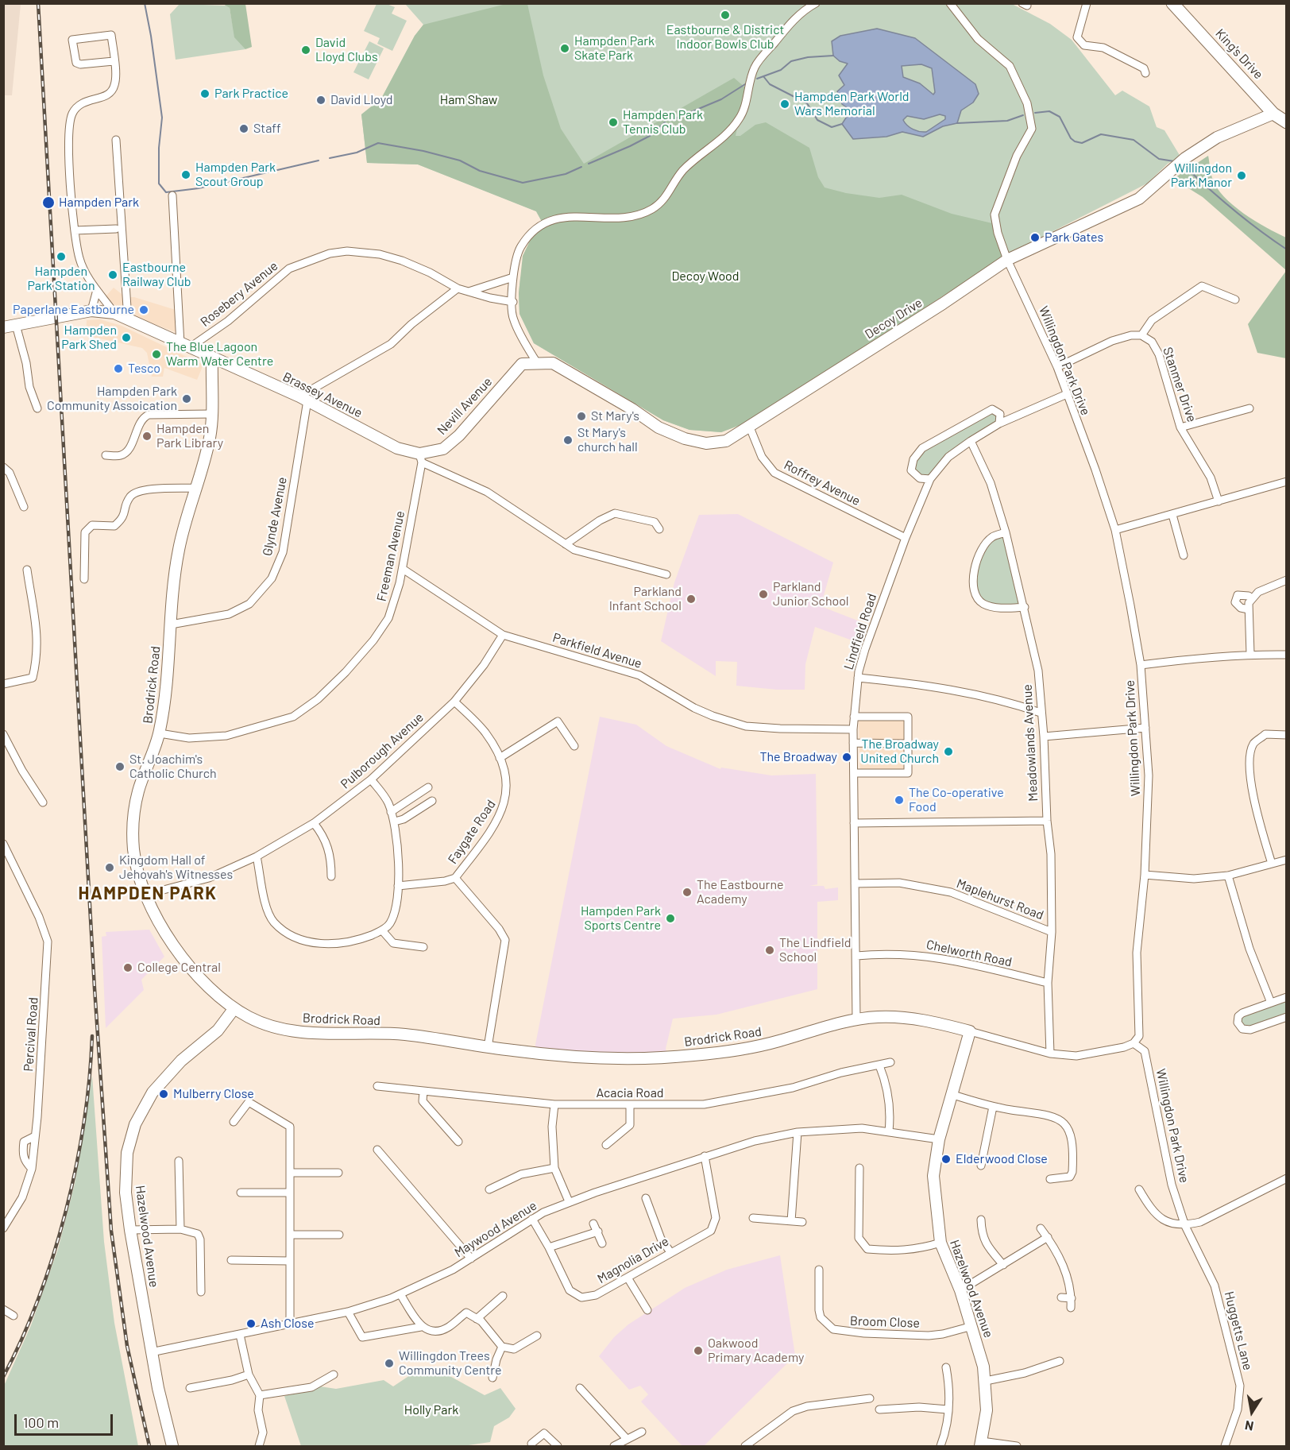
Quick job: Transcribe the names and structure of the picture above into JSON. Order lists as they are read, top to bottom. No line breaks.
{"streets":{"main road":["King's Drive"],"street":["Rosebery Avenue","Decoy Drive","Willingdon Park Drive","Stanmer Drive","Brassey Avenue","Nevill Avenue","Roffrey Avenue","Glynde Avenue","Freeman Avenue","Lindfield Road","Parkfield Avenue","Brodrick Road","Meadowlands Avenue","Pulborough Avenue","Faygate Road","Maplehurst Road","Chelworth Road","Percival Road","Acacia Road","Maywood Avenue","Hazelwood Avenue","Magnolia Drive","Broom Close","Huggetts Lane"]},"crossings":[["King's Drive","Decoy Drive"],["Rosebery Avenue","Brassey Avenue"],["Decoy Drive","Willingdon Park Drive"],["Decoy Drive","Nevill Avenue"],["Decoy Drive","Roffrey Avenue"],["Willingdon Park Drive","Lindfield Road"],["Willingdon Park Drive","Brodrick Road"],["Willingdon Park Drive","Huggetts Lane"],["Brassey Avenue","Nevill Avenue"],["Brassey Avenue","Glynde Avenue"],["Brassey Avenue","Freeman Avenue"],["Brassey Avenue","Brodrick Road"],["Nevill Avenue","Freeman Avenue"],["Roffrey Avenue","Lindfield Road"],["Glynde Avenue","Brodrick Road"],["Freeman Avenue","Parkfield Avenue"],["Freeman Avenue","Brodrick Road"],["Lindfield Road","Parkfield Avenue"],["Lindfield Road","Brodrick Road"],["Lindfield Road","Meadowlands Avenue"],["Lindfield Road","Maplehurst Road"],["Lindfield Road","Chelworth Road"],["Parkfield Avenue","Pulborough Avenue"],["Brodrick Road","Meadowlands Avenue"],["Brodrick Road","Pulborough Avenue"],["Brodrick Road","Hazelwood Avenue"],["Meadowlands Avenue","Maplehurst Road"],["Meadowlands Avenue","Chelworth Road"],["Pulborough Avenue","Faygate Road"],["Maywood Avenue","Hazelwood Avenue"],["Maywood Avenue","Magnolia Drive"],["Hazelwood Avenue","Broom Close"]],"districts":["HAMPDEN PARK"],"parks":["Ham Shaw","Decoy Wood","Holly Park"],"places":["Eastbourne & District Indoor Bowls Club","Hampden Park Skate Park","David Lloyd Clubs","Park Practice","David Lloyd","Hampden Park World Wars Memorial","Hampden Park Tennis Club","Staff","Hampden Park Scout Group","Willingdon Park Manor","Hampden Park","Park Gates","Hampden Park Station","Eastbourne Railway Club","Paperlane Eastbourne","Hampden Park Shed","The Blue Lagoon Warm Water Centre","Tesco","Hampden Park Community Assoication","St Mary's","Hampden Park Library","St Mary's church hall","Parkland Junior School","Parkland Infant School","The Broadway United Church","The Broadway","St. Joachim's Catholic Church","The Co-operative Food","Kingdom Hall of Jehovah's Witnesses","The Eastbourne Academy","Hampden Park Sports Centre","The Lindfield School","College Central","Mulberry Close","Elderwood Close","Ash Close","Oakwood Primary Academy","Willingdon Trees Community Centre"],"scale_bar":"100 m","north":"bottom"}
